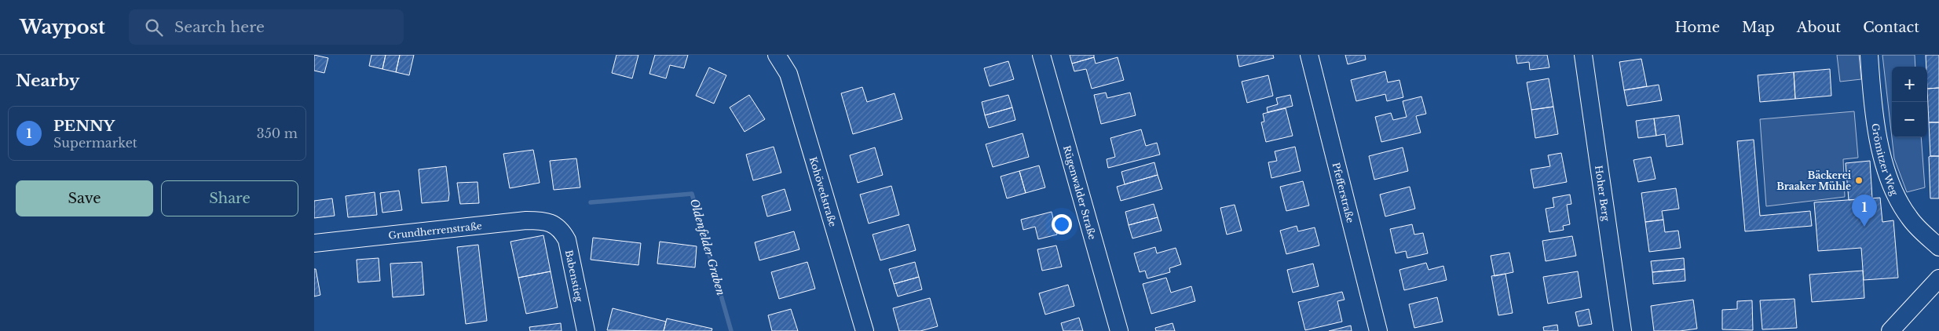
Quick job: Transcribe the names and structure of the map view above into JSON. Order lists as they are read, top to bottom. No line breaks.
{"streets":{"street":["Grömitzer Weg","Kohövedstraße","Rügenwalder Straße","Pfefferstraße","Hoher Berg","Grundherrenstraße","Babenstieg"]},"crossings":[["Grundherrenstraße","Babenstieg"]],"water":["Oldenfelder Graben"],"places":["Bäckerei Braaker Mühle"],"page":{"header":"Waypost","search":"Search here","nav":["Home","Map","About","Contact"],"heading":"Nearby","map_buttons":["+","−"],"list":[{"mark":"1","name":"PENNY","note":"Supermarket","value":"350 m"}],"buttons":["Save","Share"],"pins":"1"}}
